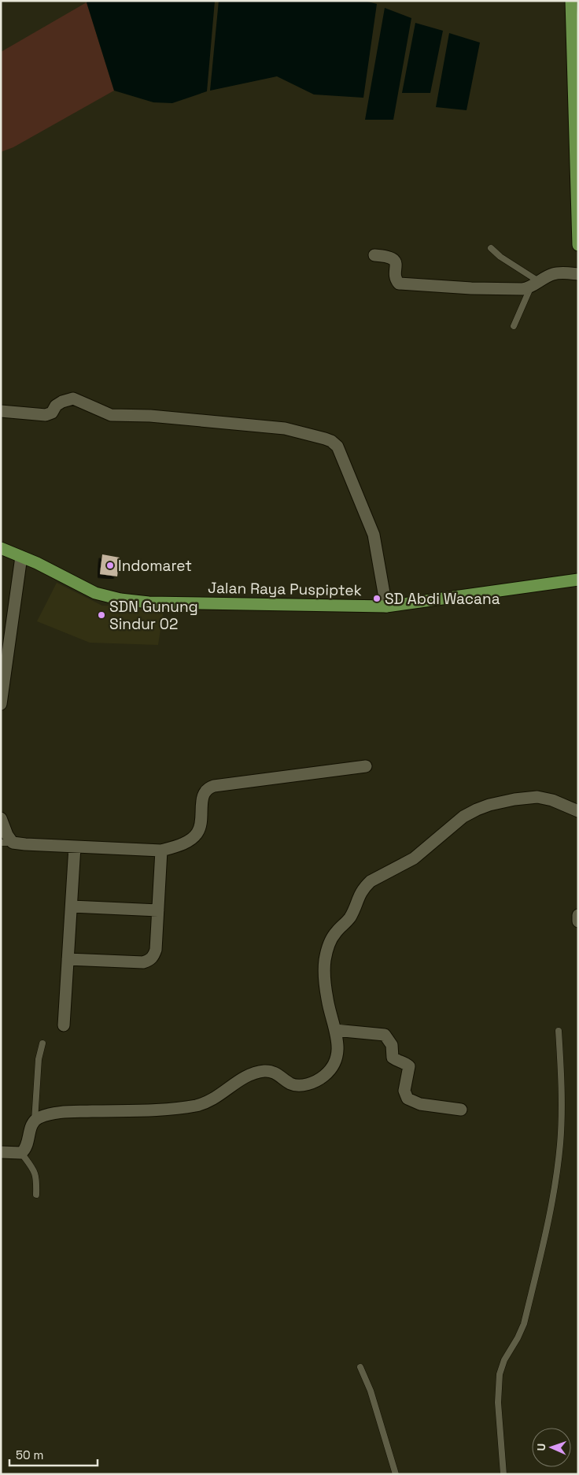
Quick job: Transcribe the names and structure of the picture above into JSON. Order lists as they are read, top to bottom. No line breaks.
{"streets":{"main road":["Jalan Raya Puspiptek"]},"places":["Indomaret","SD Abdi Wacana","SDN Gunung Sindur 02"],"scale_bar":"50 m","north":"left"}
